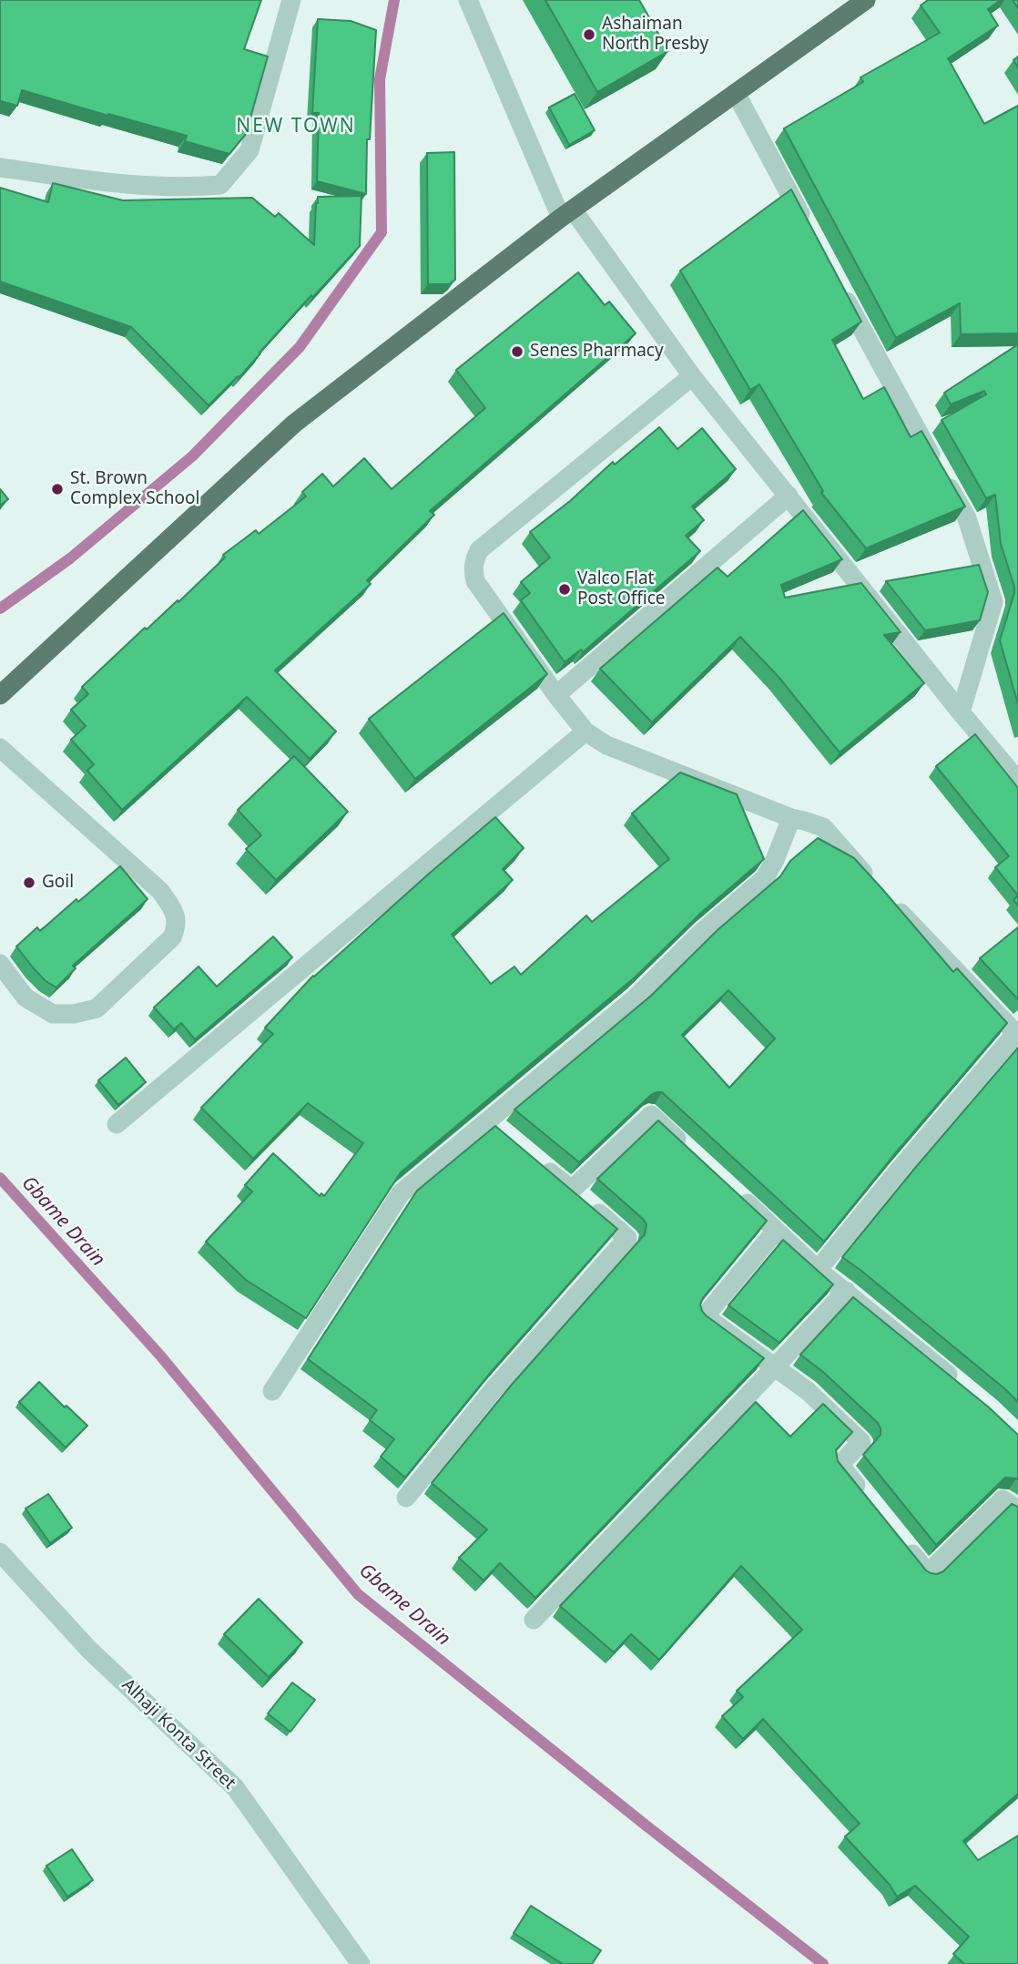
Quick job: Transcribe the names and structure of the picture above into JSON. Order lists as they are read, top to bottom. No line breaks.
{"streets":{"street":["Alhaji Konta Street"]},"districts":["NEW TOWN"],"water":["Gbame Drain"],"places":["Ashaiman North Presby","Senes Pharmacy","St. Brown Complex School","Valco Flat Post Office","Goil"]}
